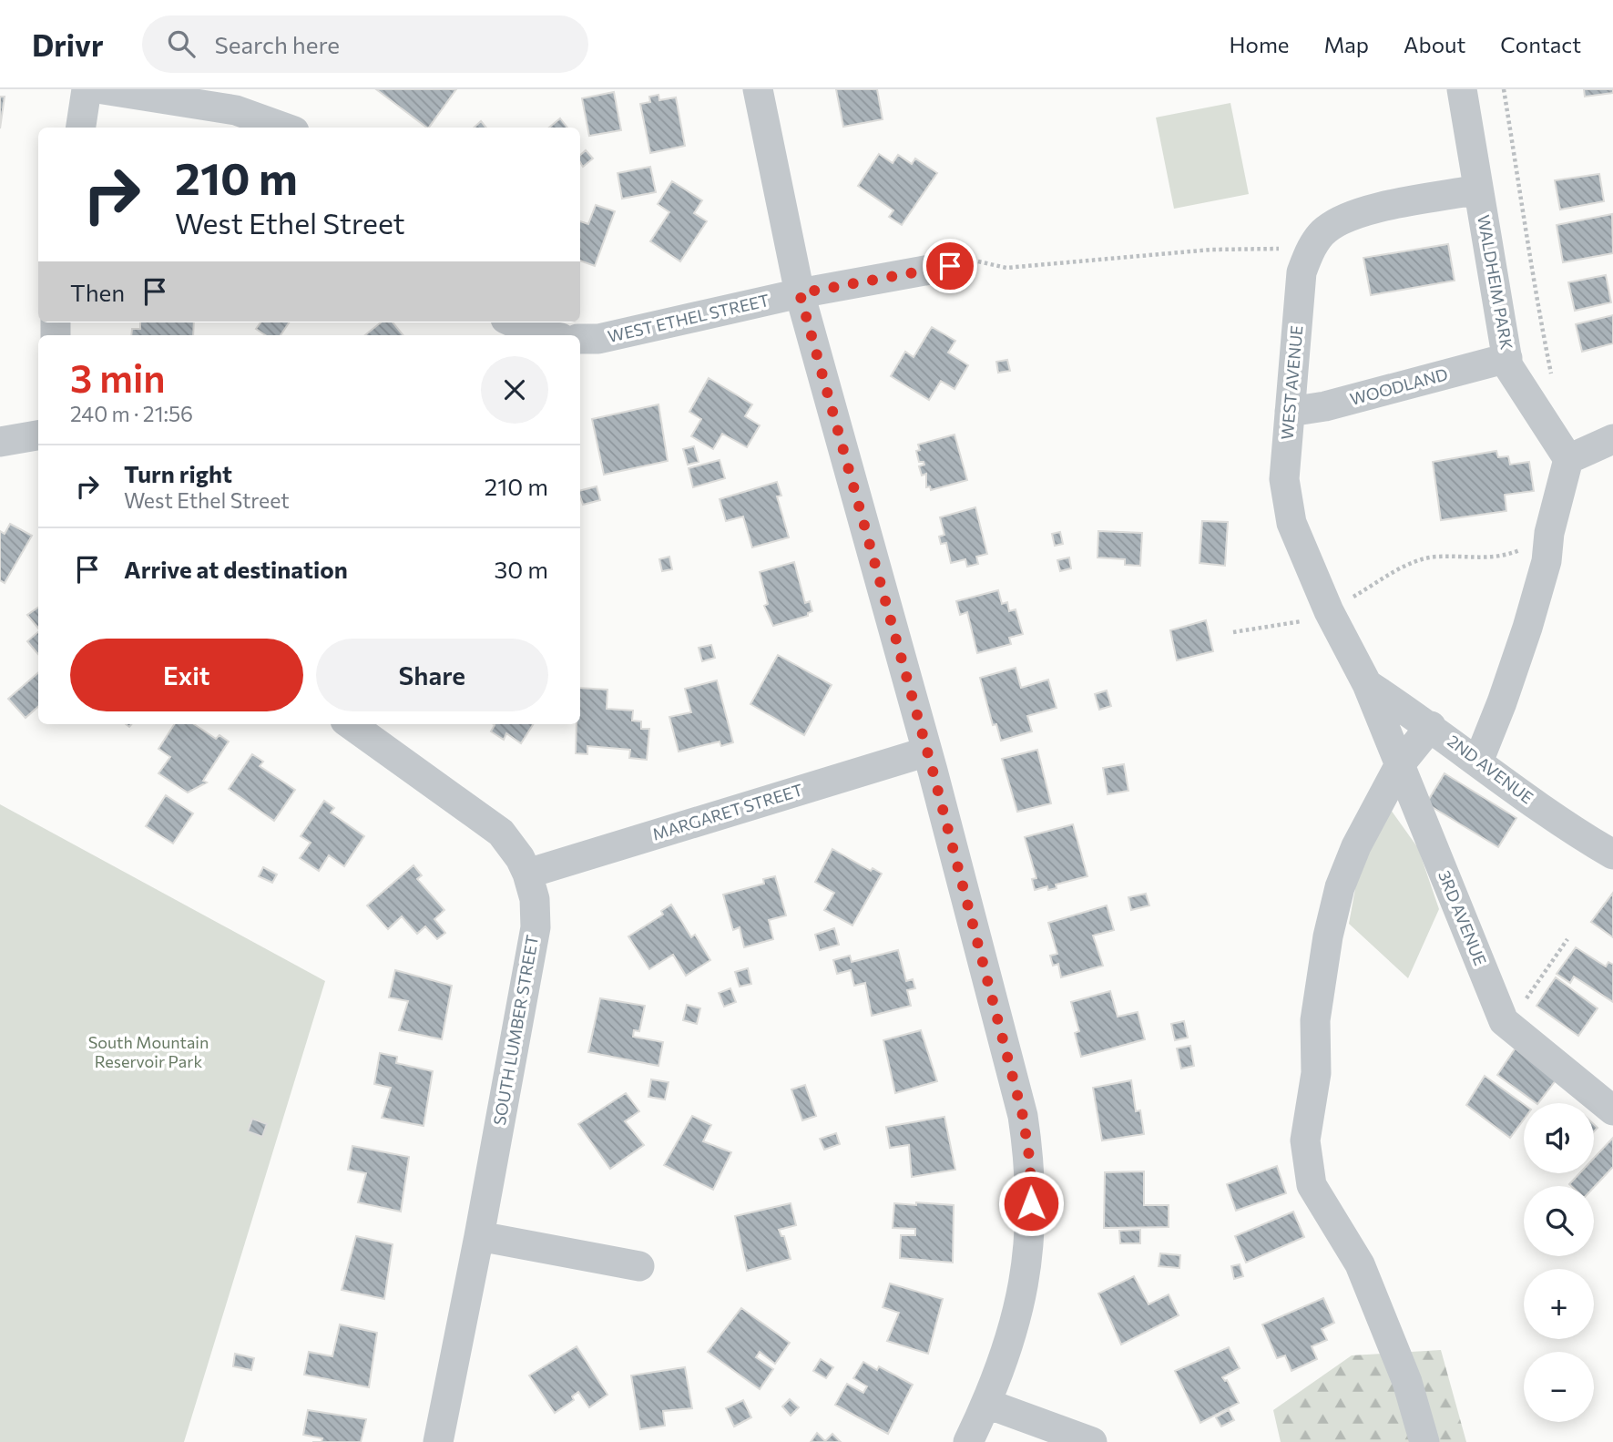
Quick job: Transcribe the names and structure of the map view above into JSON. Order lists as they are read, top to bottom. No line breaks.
{"streets":{"street":["WALDHEIM PARK","WEST ETHEL STREET","WEST AVENUE","WOODLAND","2ND AVENUE","MARGARET STREET","3RD AVENUE","SOUTH LUMBER STREET"]},"crossings":[["WALDHEIM PARK","WEST AVENUE"],["WALDHEIM PARK","WOODLAND"],["WEST AVENUE","WOODLAND"],["WEST AVENUE","2ND AVENUE"],["WEST AVENUE","3RD AVENUE"],["2ND AVENUE","3RD AVENUE"],["MARGARET STREET","SOUTH LUMBER STREET"]],"parks":["South Mountain Reservoir Park"],"page":{"header":"Drivr","search":"Search here","nav":["Home","Map","About","Contact"],"turn":["210 m","West Ethel Street"],"then":"Then","heading":["3 min","240 m · 21:56"],"list":[{"name":"Turn right","note":"West Ethel Street","value":"210 m"},{"name":"Arrive at destination","value":"30 m"}],"buttons":["Exit","Share"],"map_buttons":["+","−"]}}
